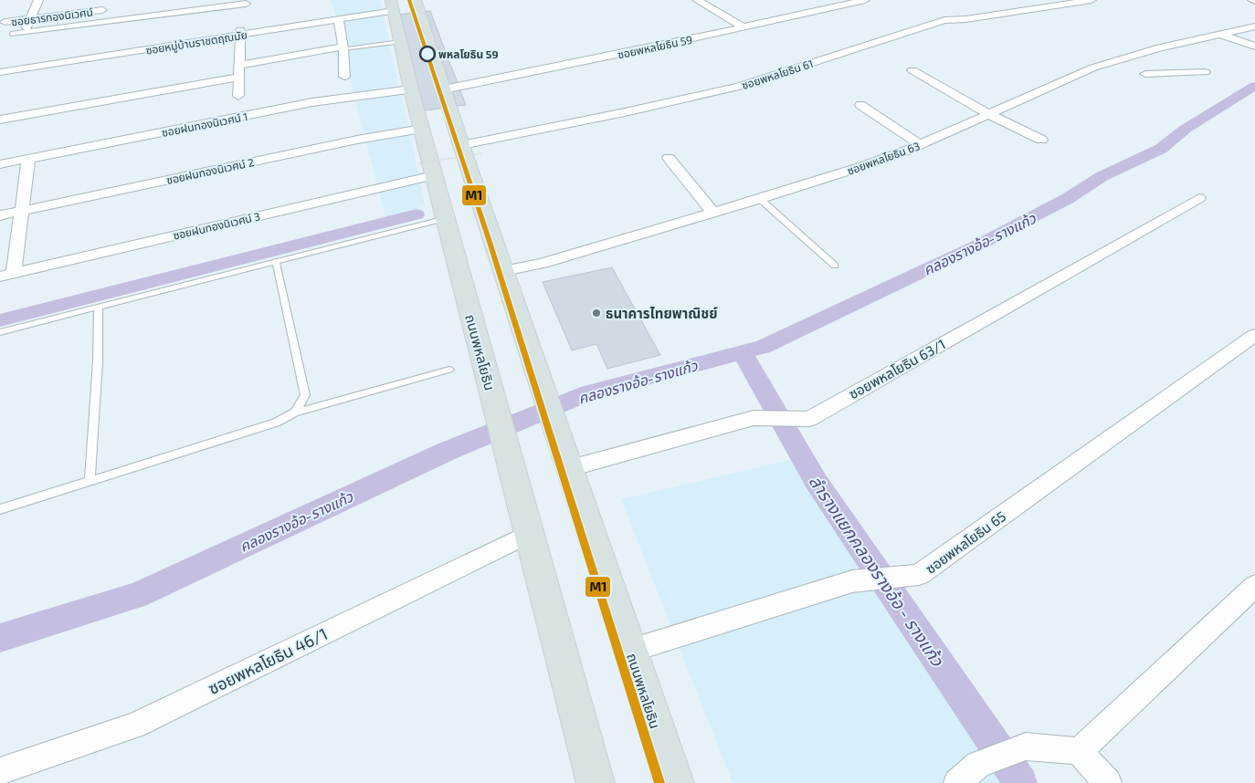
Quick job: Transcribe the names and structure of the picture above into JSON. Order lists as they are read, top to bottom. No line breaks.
{"streets":{"main road":["ถนนพหลโยธิน"],"street":["ซอยธารทองนิเวศน์","ซอยหมู่บ้านราชตฤณมัย","ซอยพหลโยธิน 59","ซอยพหลโยธิน 61","ซอยฝนทองนิเวศน์ 1","ซอยพหลโยธิน 63","ซอยฝนทองนิเวศน์ 2","ซอยฝนทองนิเวศน์ 3","ซอยพหลโยธิน 63/1","ซอยพหลโยธิน 65","ซอยพหลโยธิน 46/1"]},"crossings":[["ซอยหมู่บ้านราชตฤณมัย","ถนนพหลโยธิน"],["ซอยพหลโยธิน 59","ถนนพหลโยธิน"],["ซอยพหลโยธิน 61","ถนนพหลโยธิน"],["ซอยฝนทองนิเวศน์ 1","ถนนพหลโยธิน"],["ซอยพหลโยธิน 63","ถนนพหลโยธิน"],["ซอยฝนทองนิเวศน์ 2","ถนนพหลโยธิน"],["ซอยฝนทองนิเวศน์ 3","ถนนพหลโยธิน"],["ถนนพหลโยธิน","ซอยพหลโยธิน 63/1"],["ถนนพหลโยธิน","ซอยพหลโยธิน 65"],["ถนนพหลโยธิน","ซอยพหลโยธิน 46/1"]],"water":["คลองรางอ้อ-รางแก้ว","ลำรางแยกคลองรางอ้อ - รางแก้ว"],"places":["พหลโยธิน 59","ธนาคารไทยพาณิชย์"],"lines":["transit line M1"]}
